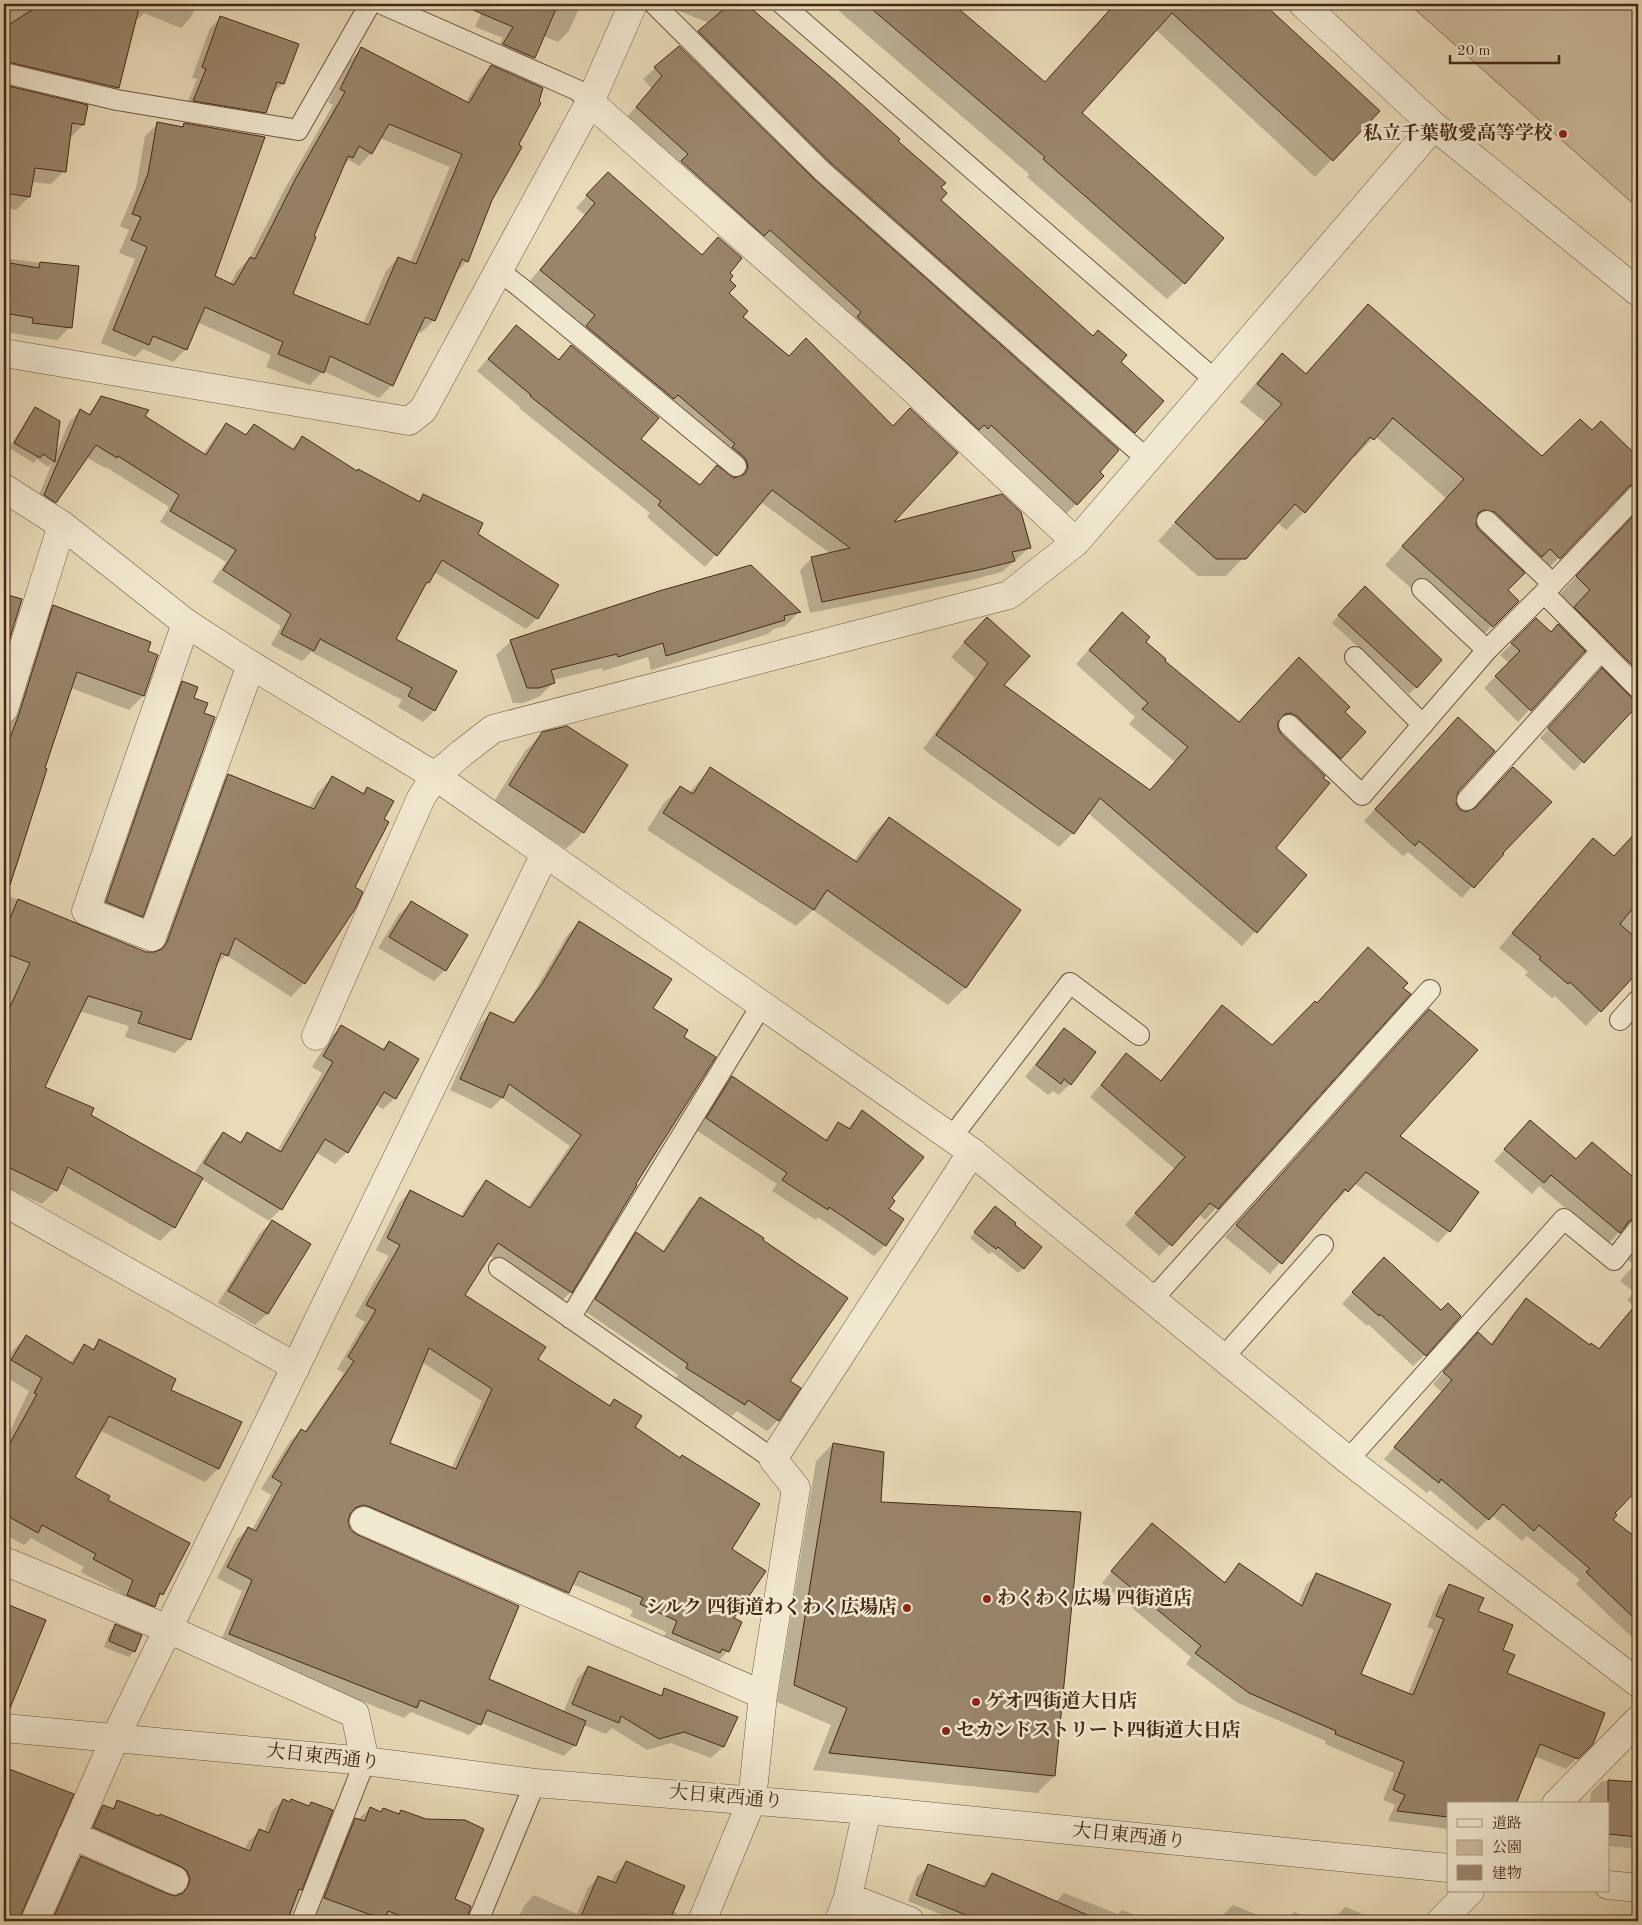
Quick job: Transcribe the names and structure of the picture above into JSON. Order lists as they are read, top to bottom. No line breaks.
{"streets":{"street":["大日東西通り"]},"places":["私立千葉敬愛高等学校","わくわく広場 四街道店","シルク 四街道わくわく広場店","ゲオ四街道大日店","セカンドストリート四街道大日店"],"legend":["道路","公園","建物"],"scale_bar":"20 m"}
